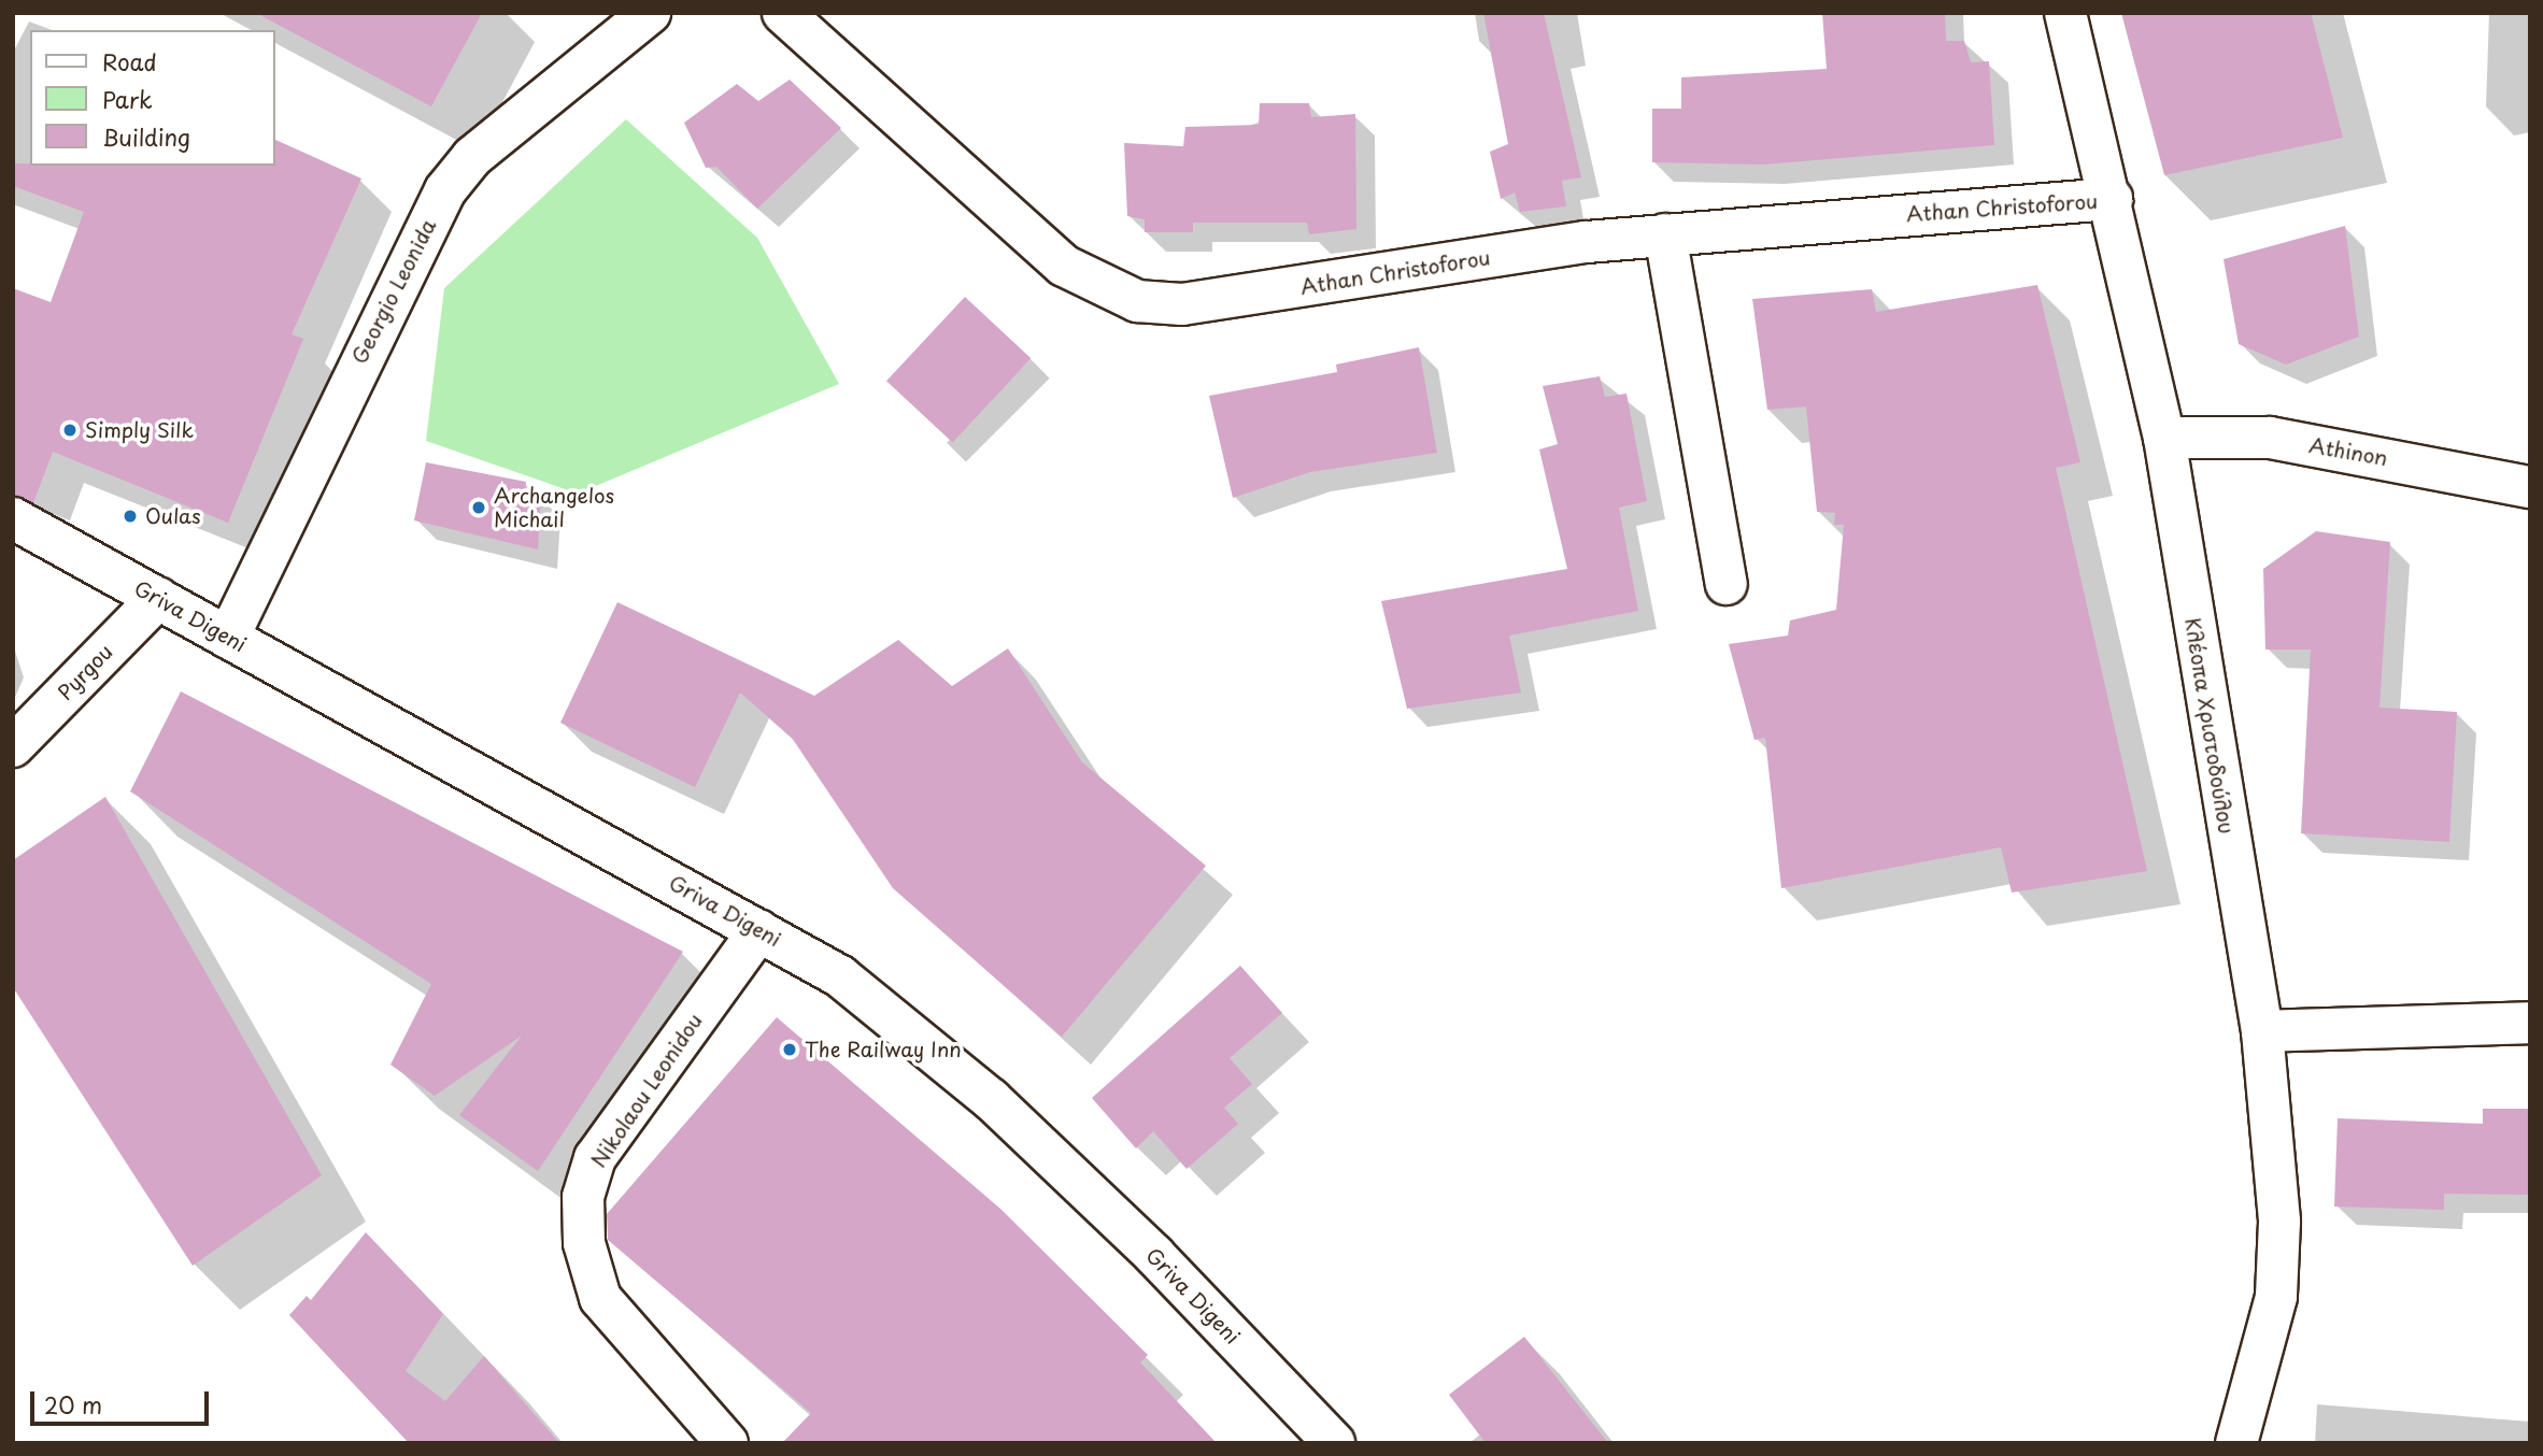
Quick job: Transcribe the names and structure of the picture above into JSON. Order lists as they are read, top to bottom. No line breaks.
{"streets":{"street":["Athan Christoforou","Georgio Leonida","Athinon","Griva Digeni","Pyrgou","Κλέοπα Χριστοδούλου","Nikolaou Leonidou"]},"crossings":[["Athan Christoforou","Κλέοπα Χριστοδούλου"],["Georgio Leonida","Griva Digeni"],["Athinon","Κλέοπα Χριστοδούλου"],["Griva Digeni","Pyrgou"],["Griva Digeni","Nikolaou Leonidou"]],"places":["Simply Silk","Archangelos Michail","Oulas","The Railway Inn"],"legend":["Road","Park","Building"],"scale_bar":"20 m"}
